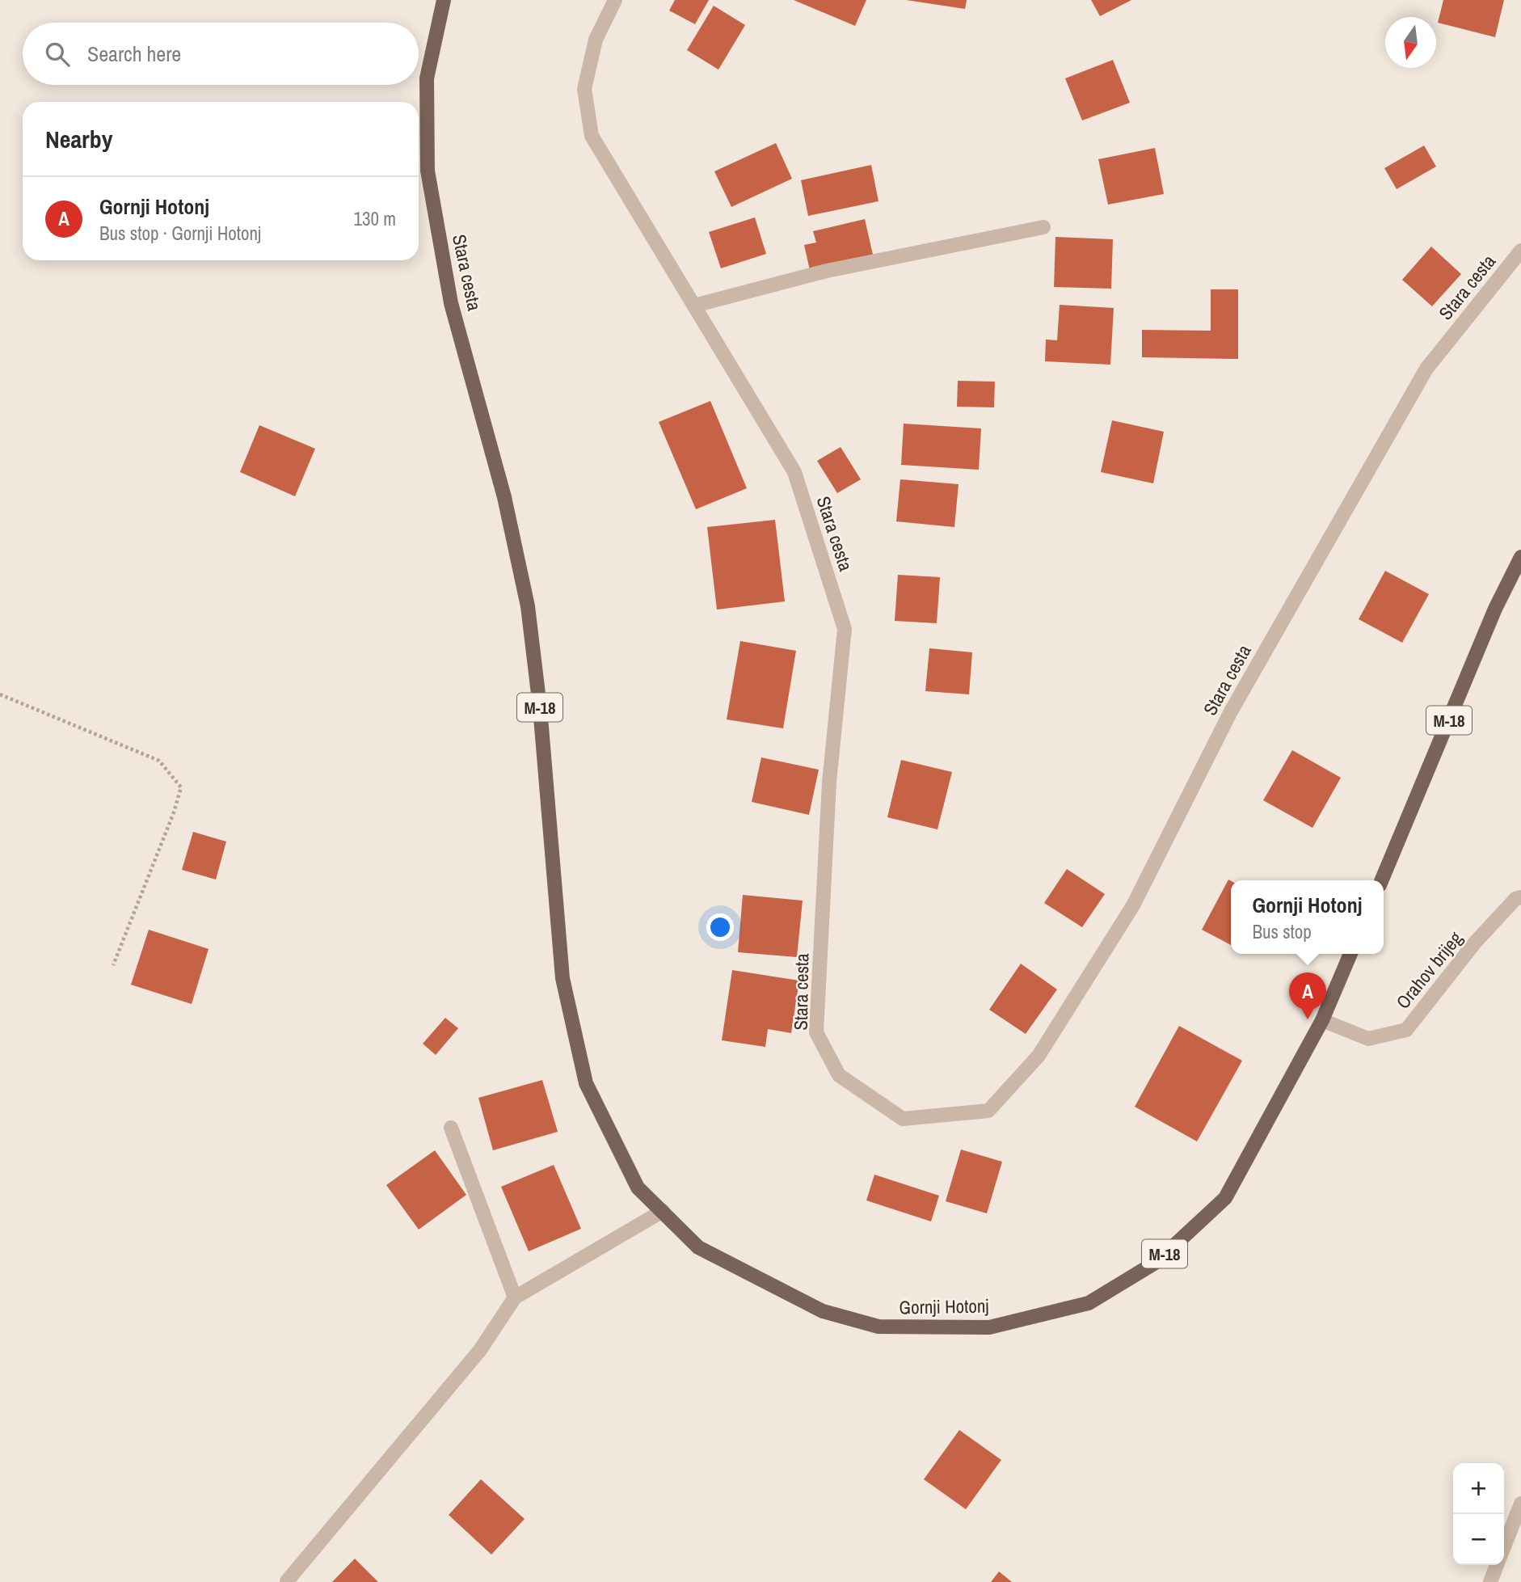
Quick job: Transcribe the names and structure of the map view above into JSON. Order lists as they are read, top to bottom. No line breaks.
{"streets":{"main road":["Stara cesta","M-18","Gornji Hotonj"],"street":["Orahov brijeg"]},"crossings":[["Stara cesta","Gornji Hotonj"],["Orahov brijeg","Gornji Hotonj"]],"north":"bottom","page":{"search":"Search here","heading":"Nearby","list":[{"mark":"A","name":"Gornji Hotonj","note":"Bus stop · Gornji Hotonj","value":"130 m"}],"popup":["Gornji Hotonj","Bus stop"],"pins":"A","map_buttons":["+","−"]}}
